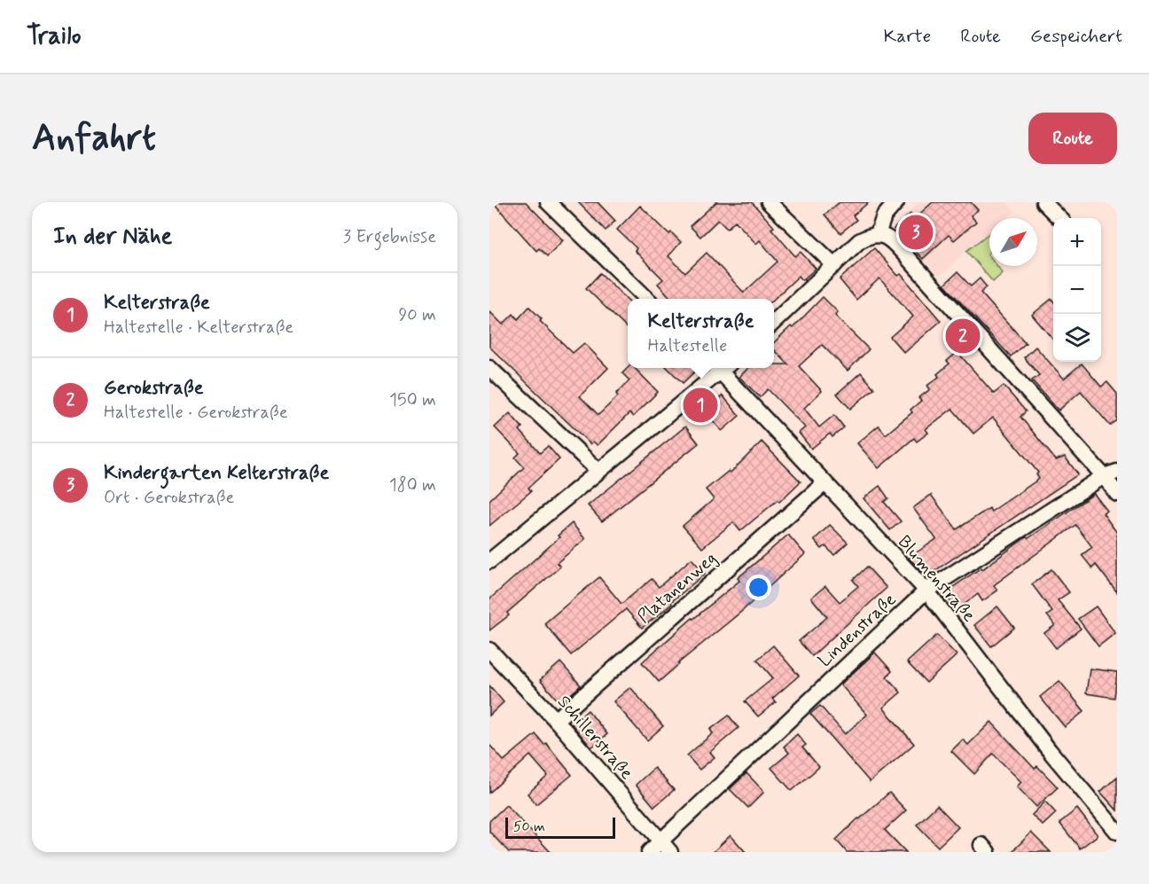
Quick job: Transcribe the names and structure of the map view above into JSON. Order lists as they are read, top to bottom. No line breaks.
{"streets":{"street":["Blumenstraße","Platanenweg","Lindenstraße","Schillerstraße"]},"crossings":[["Blumenstraße","Platanenweg"],["Blumenstraße","Lindenstraße"],["Platanenweg","Schillerstraße"],["Lindenstraße","Schillerstraße"]],"scale_bar":"50 m","north":"top right","page":{"header":"Trailo","nav":["Karte","Route","Gespeichert"],"buttons":"Route","title":"Anfahrt","heading":["In der Nähe","3 Ergebnisse"],"pins":["3","2","1"],"map_buttons":["+","−"],"list":[{"mark":"1","name":"Kelterstraße","note":"Haltestelle · Kelterstraße","value":"90 m"},{"mark":"2","name":"Gerokstraße","note":"Haltestelle · Gerokstraße","value":"150 m"},{"mark":"3","name":"Kindergarten Kelterstraße","note":"Ort · Gerokstraße","value":"180 m"}],"popup":["Kelterstraße","Haltestelle"],"scale":"50 m"}}
